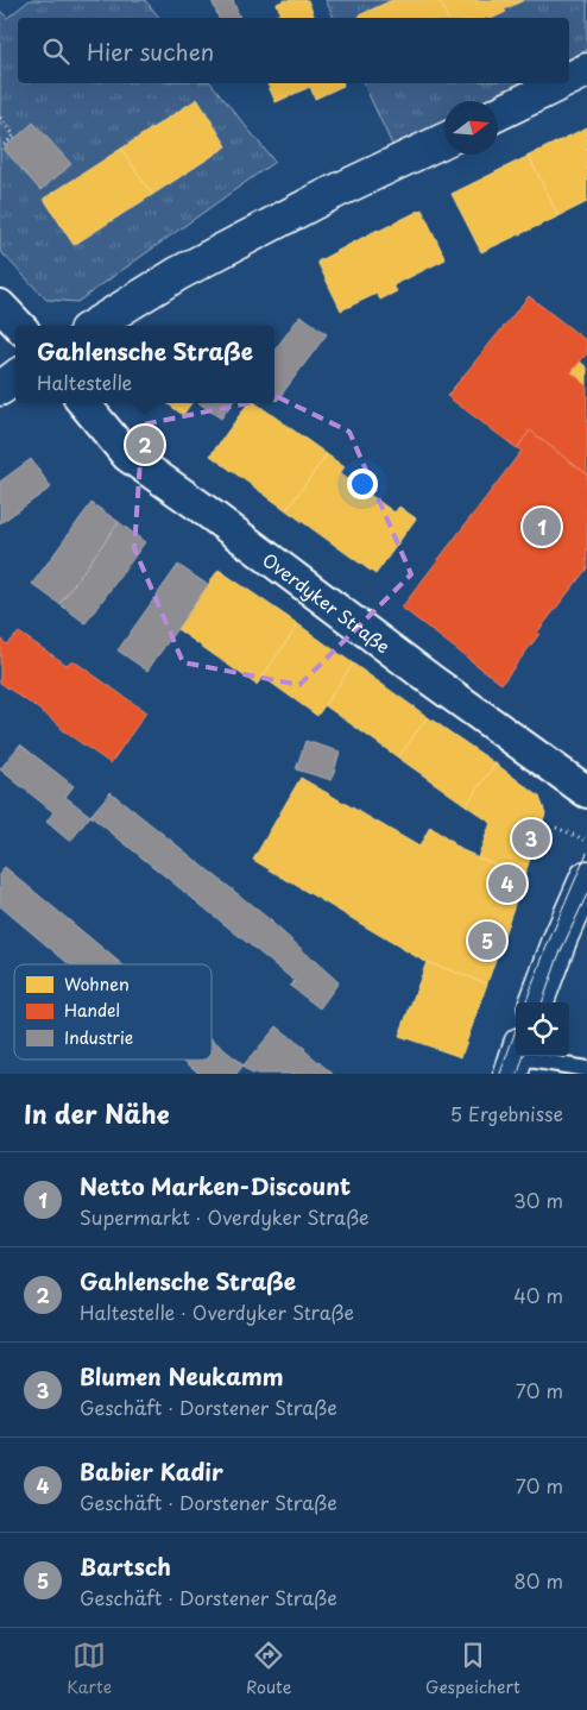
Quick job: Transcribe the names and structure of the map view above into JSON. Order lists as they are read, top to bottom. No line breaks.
{"streets":{"street":["Overdyker Straße"]},"legend":["Wohnen","Handel","Industrie"],"north":"right","page":{"search":"Hier suchen","popup":["Gahlensche Straße","Haltestelle"],"pins":["2","1","3","4","5"],"heading":["In der Nähe","5 Ergebnisse"],"list":[{"mark":"1","name":"Netto Marken-Discount","note":"Supermarkt · Overdyker Straße","value":"30 m"},{"mark":"2","name":"Gahlensche Straße","note":"Haltestelle · Overdyker Straße","value":"40 m"},{"mark":"3","name":"Blumen Neukamm","note":"Geschäft · Dorstener Straße","value":"70 m"},{"mark":"4","name":"Babier Kadir","note":"Geschäft · Dorstener Straße","value":"70 m"},{"mark":"5","name":"Bartsch","note":"Geschäft · Dorstener Straße","value":"80 m"}],"nav":["Karte","Route","Gespeichert"]}}
